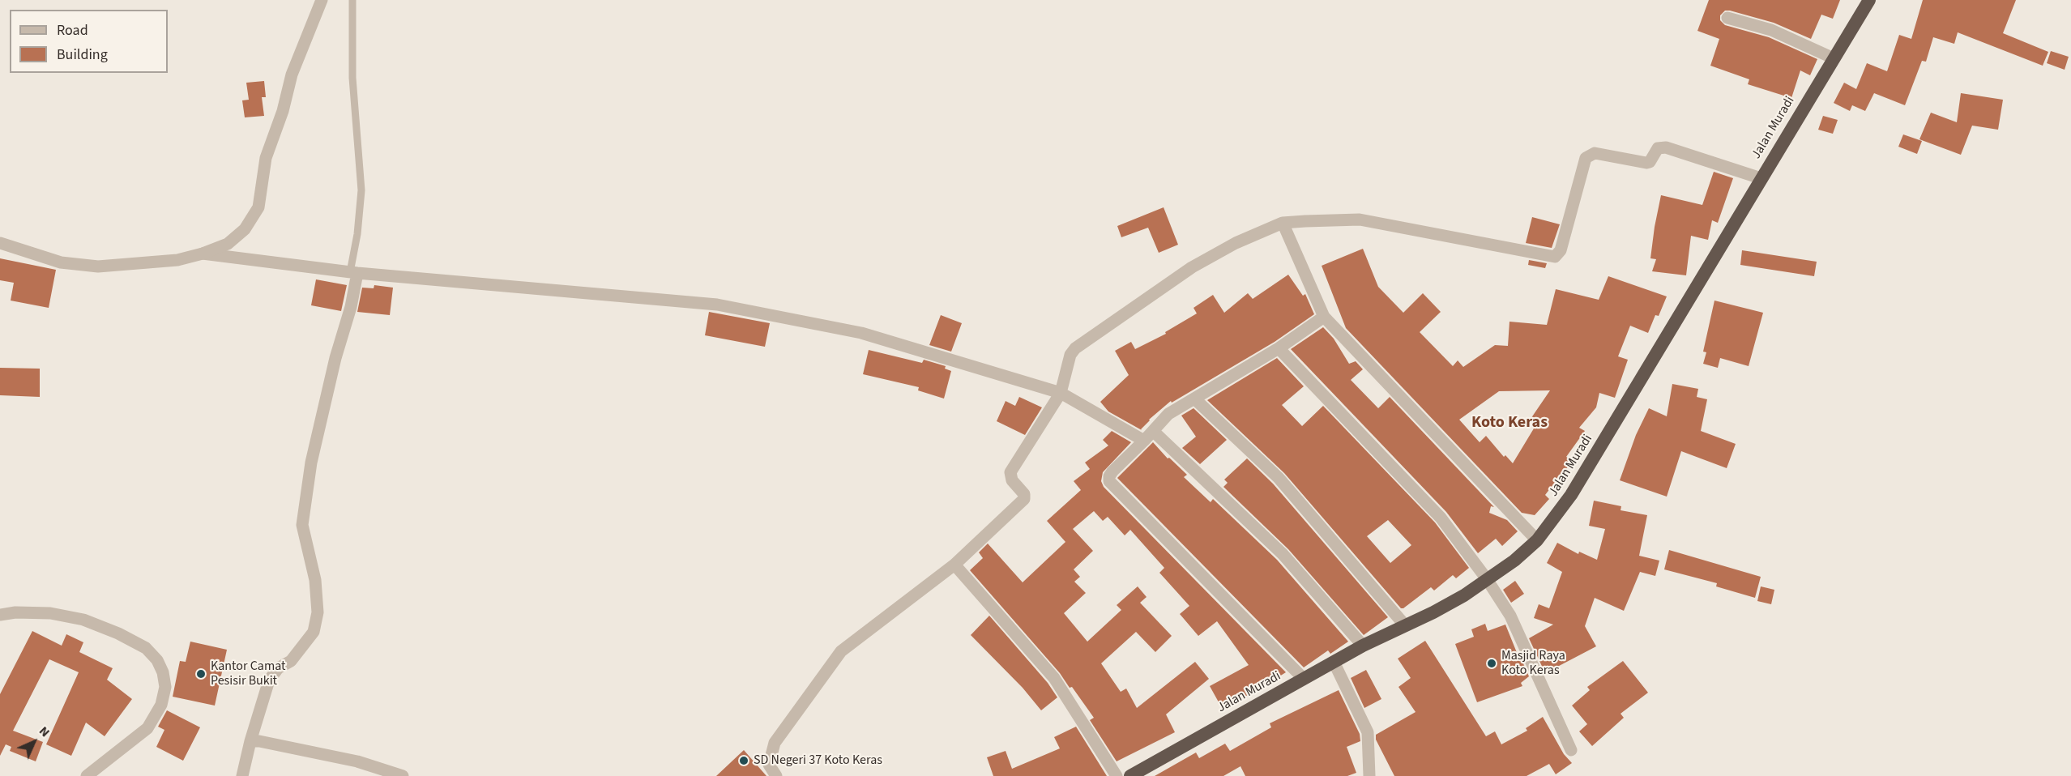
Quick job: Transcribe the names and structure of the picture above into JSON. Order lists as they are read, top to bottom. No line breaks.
{"streets":{"highway":["Jalan Muradi"]},"districts":["Koto Keras"],"places":["Masjid Raya Koto Keras","Kantor Camat Pesisir Bukit","SD Negeri 37 Koto Keras"],"legend":["Road","Building"],"north":"top right"}
